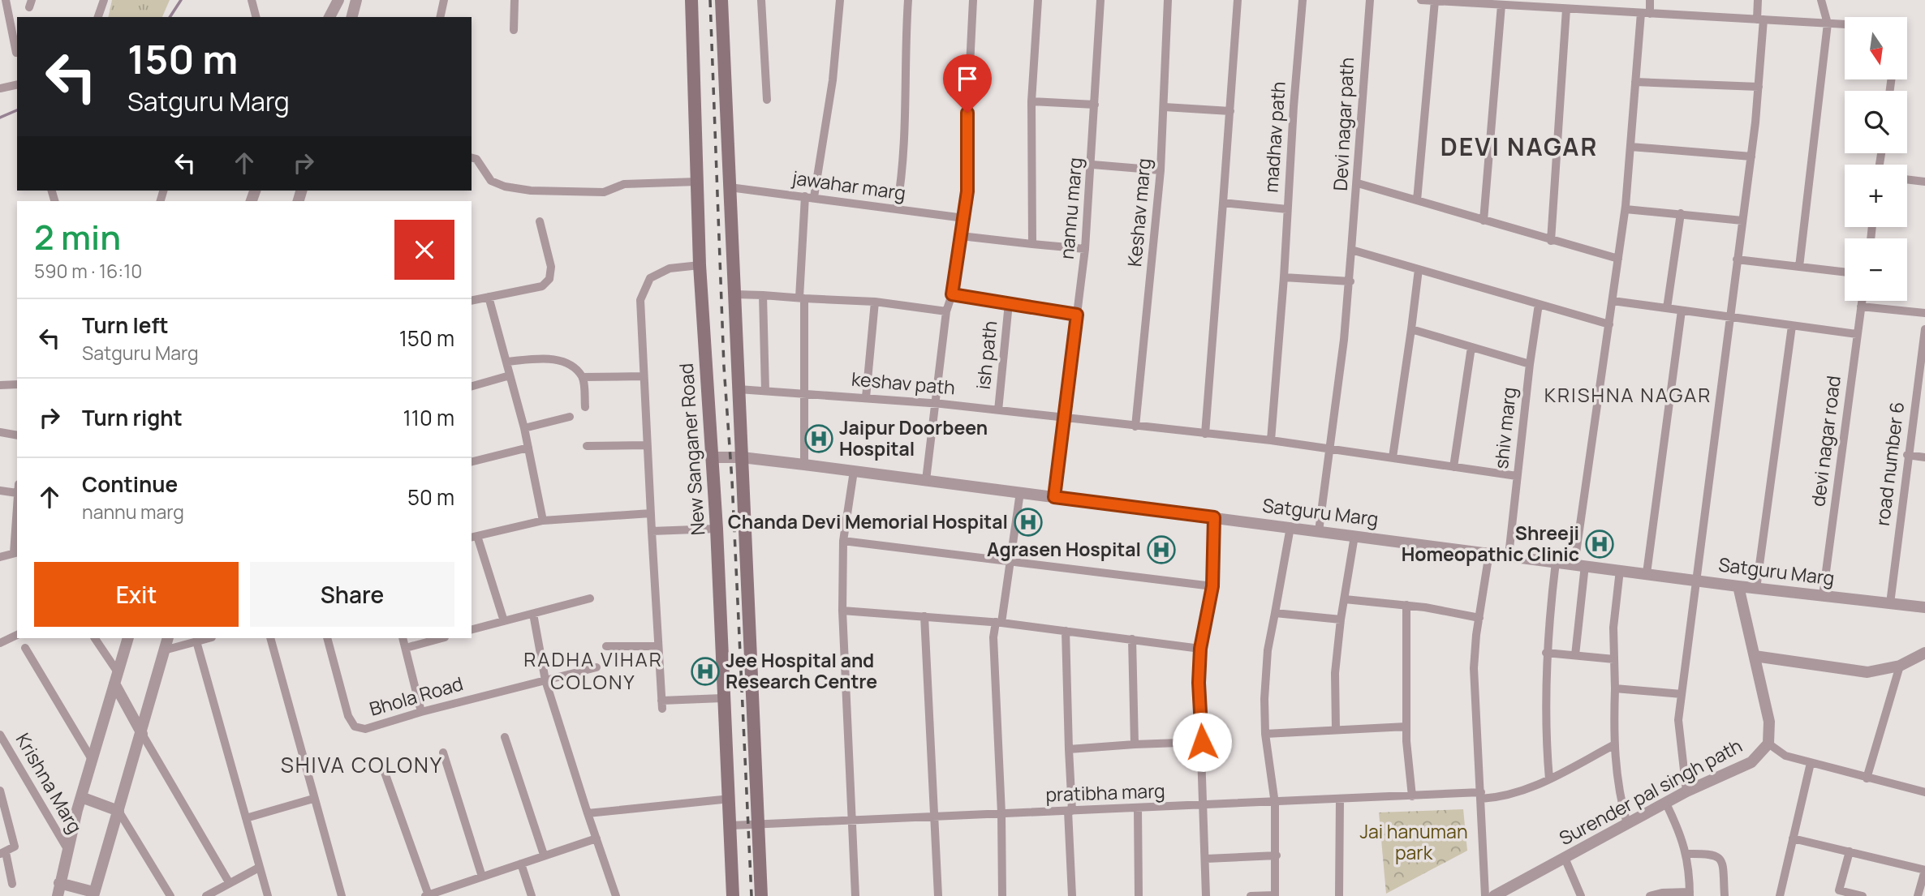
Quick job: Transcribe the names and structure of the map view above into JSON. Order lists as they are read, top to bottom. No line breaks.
{"streets":{"main road":["New Sanganer Road"],"street":["Devi nagar path","madhav path","jawahar marg","nannu marg","Keshav marg","ish path","keshav path","shiv marg","devi nagar road","road number 6","Satguru Marg","Bhola Road","Krishna Marg","Surender pal singh path","pratibha marg"]},"crossings":[["Devi nagar path","keshav path"],["Devi nagar path","Satguru Marg"],["madhav path","keshav path"],["nannu marg","keshav path"],["nannu marg","Satguru Marg"],["Keshav marg","keshav path"],["ish path","keshav path"],["keshav path","shiv marg"],["shiv marg","Satguru Marg"],["devi nagar road","Satguru Marg"],["New Sanganer Road","Satguru Marg"],["New Sanganer Road","pratibha marg"],["road number 6","Satguru Marg"],["Satguru Marg","Surender pal singh path"]],"districts":["DEVI NAGAR","KRISHNA NAGAR","RADHA VIHAR COLONY","SHIVA COLONY"],"parks":["Jai hanuman park"],"places":{"hospital":["Jaipur Doorbeen Hospital","Chanda Devi Memorial Hospital","Shreeji Homeopathic Clinic","Agrasen Hospital","Jee Hospital and Research Centre"]},"north":"bottom","page":{"map_buttons":["+","−"],"turn":["150 m","Satguru Marg"],"heading":["2 min","590 m · 16:10"],"list":[{"name":"Turn left","note":"Satguru Marg","value":"150 m"},{"name":"Turn right","value":"110 m"},{"name":"Continue","note":"nannu marg","value":"50 m"}],"buttons":["Exit","Share"]}}
